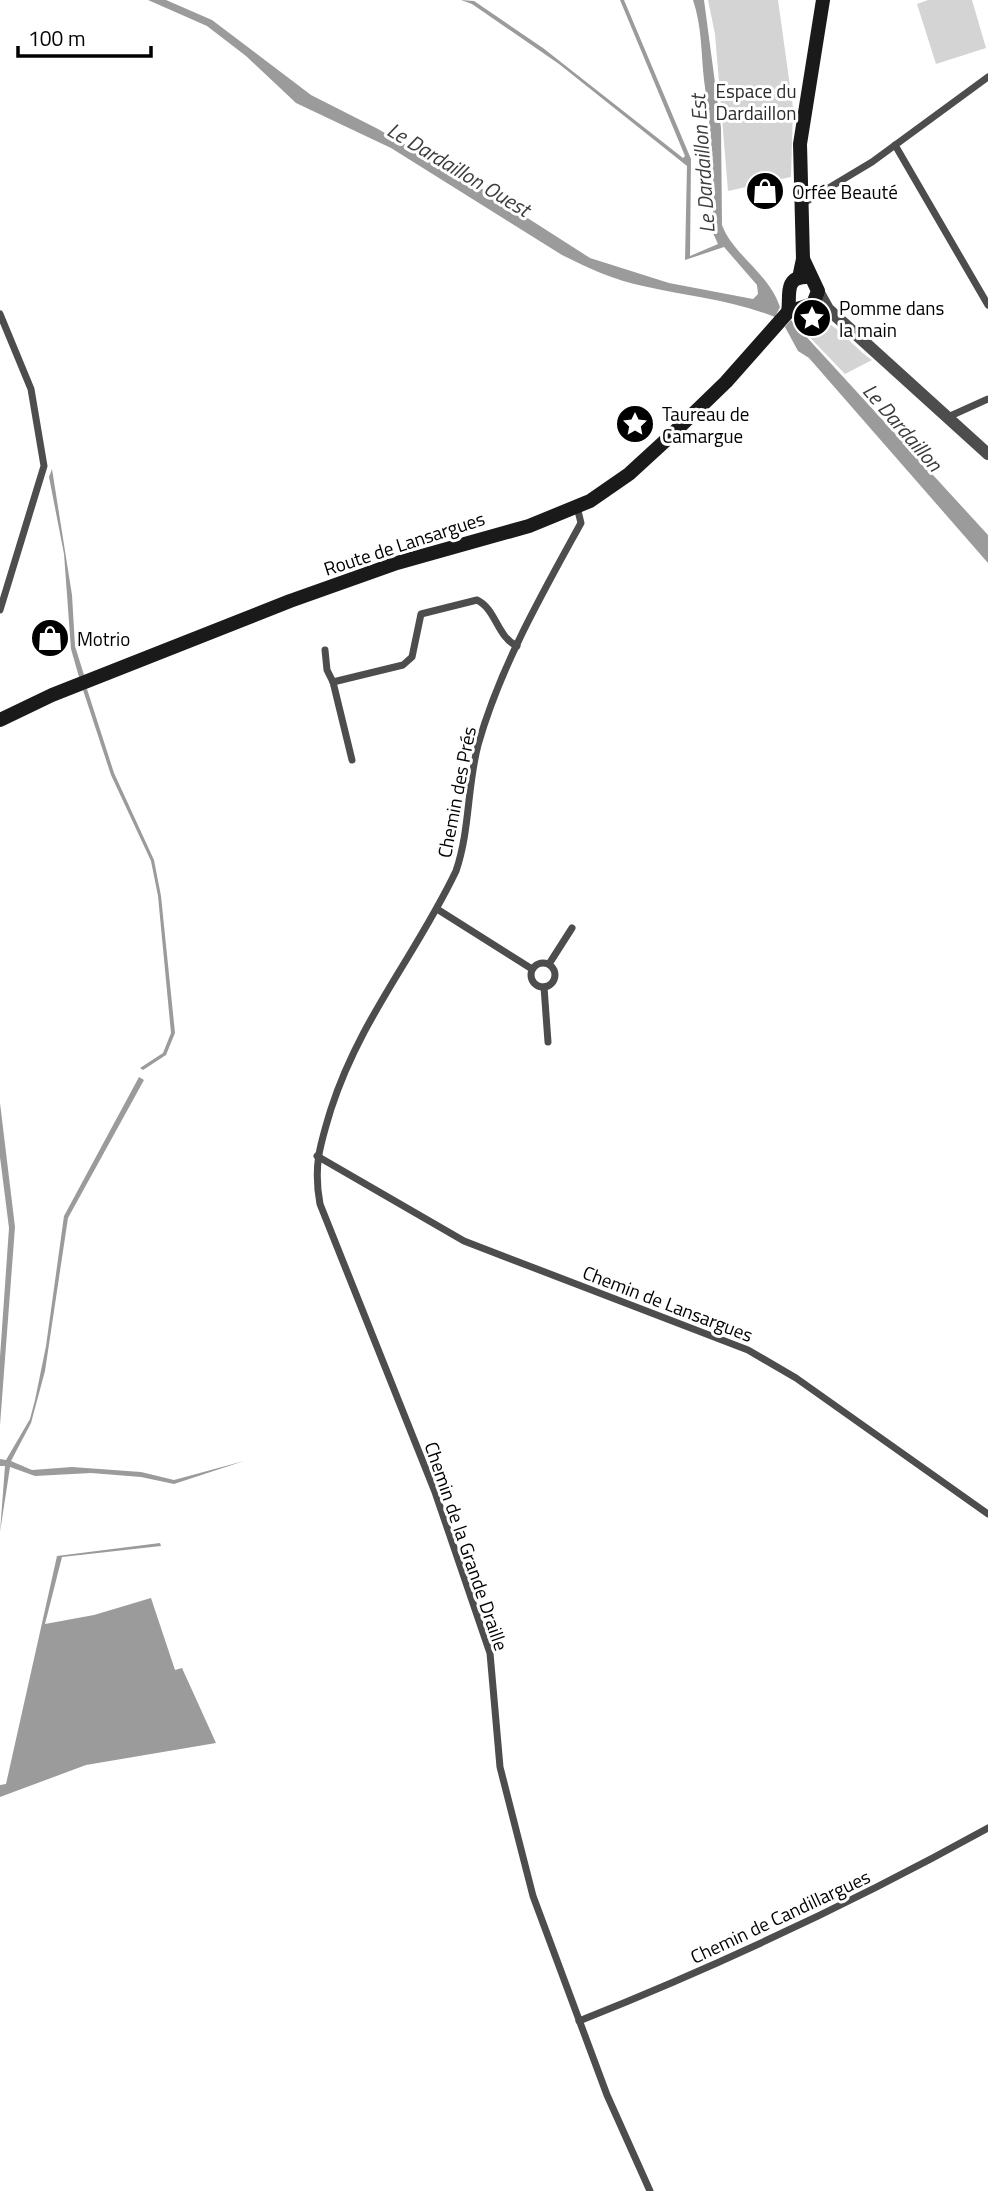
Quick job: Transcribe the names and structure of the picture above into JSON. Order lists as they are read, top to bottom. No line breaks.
{"streets":{"main road":["Route de Lansargues"],"street":["Chemin des Prés","Chemin de Lansargues","Chemin de la Grande Draille","Chemin de Candillargues"]},"crossings":[["Route de Lansargues","Chemin des Prés"],["Chemin des Prés","Chemin de Lansargues"],["Chemin des Prés","Chemin de la Grande Draille"],["Chemin de Lansargues","Chemin de la Grande Draille"],["Chemin de la Grande Draille","Chemin de Candillargues"]],"water":["Le Dardaillon Est","Le Dardaillon Ouest","Le Dardaillon"],"parks":["Espace du Dardaillon"],"places":{"shop":["Orfée Beauté","Motrio"],"place":["Pomme dans la main","Taureau de Camargue"]},"scale_bar":"100 m"}
